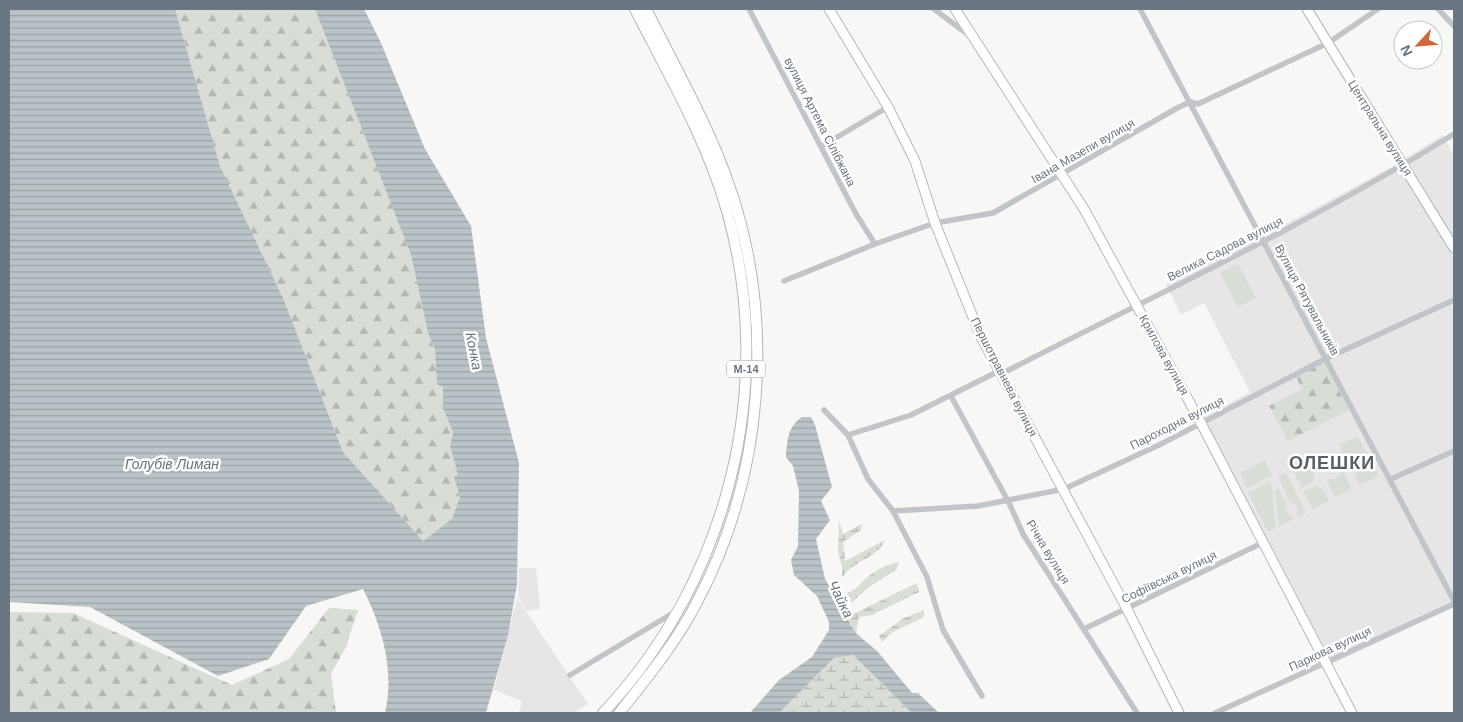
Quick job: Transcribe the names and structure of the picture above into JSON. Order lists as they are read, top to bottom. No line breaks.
{"streets":{"highway":["М-14"],"street":["вулиця Артема Сілібжана","Центральна вулиця","Івана Мазепи вулиця","Велика Садова вулиця","Вулиця Рятувальників","Крилова вулиця","Першотравнева вулиця","Пароходна вулиця","Річна вулиця","Софіївська вулиця","Паркова вулиця"]},"crossings":[["вулиця Артема Сілібжана","Івана Мазепи вулиця"],["Центральна вулиця","Івана Мазепи вулиця"],["Центральна вулиця","Велика Садова вулиця"],["Івана Мазепи вулиця","Вулиця Рятувальників"],["Івана Мазепи вулиця","Крилова вулиця"],["Івана Мазепи вулиця","Першотравнева вулиця"],["Велика Садова вулиця","Вулиця Рятувальників"],["Велика Садова вулиця","Крилова вулиця"],["Велика Садова вулиця","Першотравнева вулиця"],["Велика Садова вулиця","Річна вулиця"],["Вулиця Рятувальників","Пароходна вулиця"],["Вулиця Рятувальників","Паркова вулиця"],["Крилова вулиця","Пароходна вулиця"],["Крилова вулиця","Софіївська вулиця"],["Крилова вулиця","Паркова вулиця"],["Першотравнева вулиця","Пароходна вулиця"],["Першотравнева вулиця","Софіївська вулиця"],["Пароходна вулиця","Річна вулиця"],["Річна вулиця","Софіївська вулиця"]],"districts":["ОЛЕШКИ"],"water":["Конка","Голубів Лиман","Чайка"],"north":"bottom left"}
